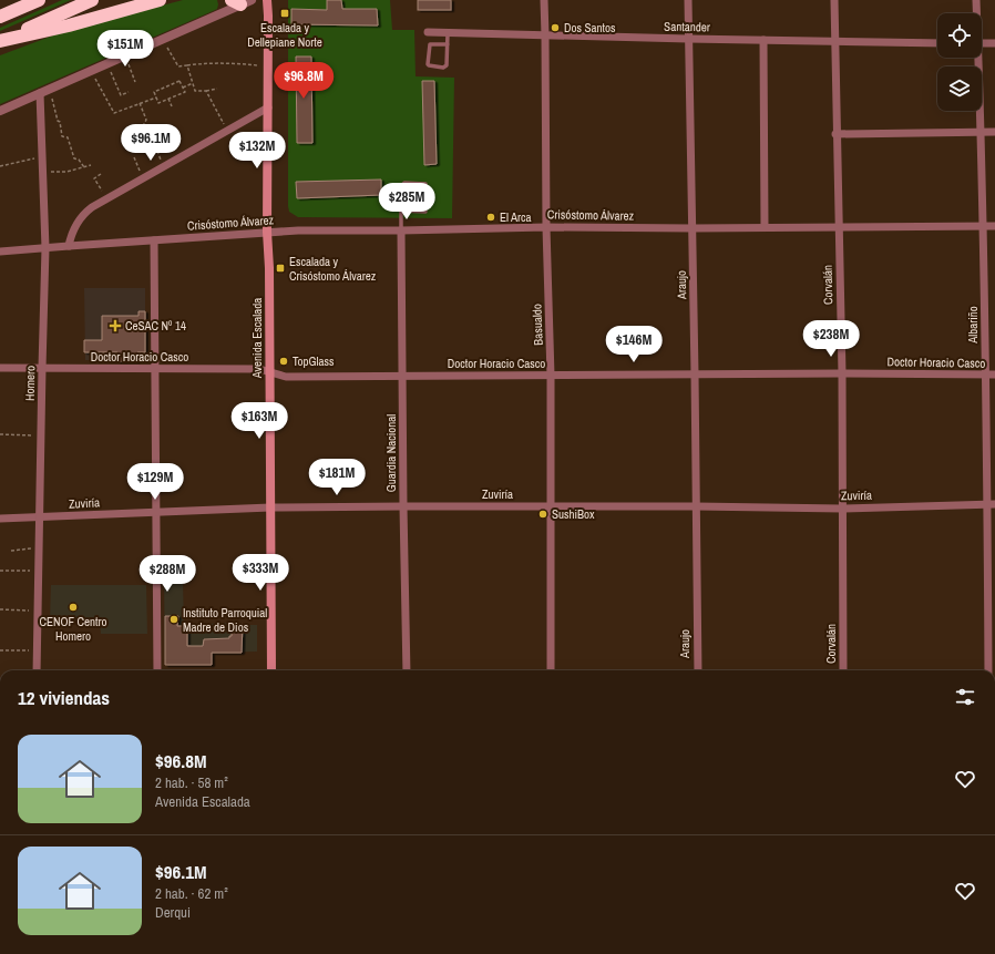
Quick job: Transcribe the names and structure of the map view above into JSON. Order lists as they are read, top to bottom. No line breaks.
{"streets":{"main road":["Avenida Escalada"],"street":["Santander","Crisóstomo Álvarez","Araujo","Corvalán","Basualdo","Albariño","Doctor Horacio Casco","Homero","Guardia Nacional","Zuviría"]},"crossings":[["Santander","Araujo"],["Santander","Corvalán"],["Santander","Basualdo"],["Crisóstomo Álvarez","Araujo"],["Crisóstomo Álvarez","Corvalán"],["Crisóstomo Álvarez","Basualdo"],["Crisóstomo Álvarez","Albariño"],["Crisóstomo Álvarez","Avenida Escalada"],["Crisóstomo Álvarez","Homero"],["Crisóstomo Álvarez","Guardia Nacional"],["Araujo","Doctor Horacio Casco"],["Araujo","Zuviría"],["Corvalán","Doctor Horacio Casco"],["Corvalán","Zuviría"],["Basualdo","Doctor Horacio Casco"],["Basualdo","Zuviría"],["Albariño","Doctor Horacio Casco"],["Albariño","Zuviría"],["Avenida Escalada","Doctor Horacio Casco"],["Avenida Escalada","Zuviría"],["Doctor Horacio Casco","Homero"],["Doctor Horacio Casco","Guardia Nacional"],["Homero","Zuviría"],["Guardia Nacional","Zuviría"]],"places":{"transit":["Escalada y Dellepiane Norte","Escalada y Crisóstomo Álvarez"],"other":["Dos Santos","El Arca","TopGlass","SushiBox","CENOF Centro Homero","Instituto Parroquial Madre de Dios"],"health":["CeSAC Nº 14"]},"page":{"price":["$151M","$96.8M","$96.1M","$132M","$285M","$238M","$146M","$163M","$181M","$129M","$333M","$288M"],"heading":"12 viviendas","list":[{"name":"$96.8M","note":"2 hab. · 58 m² · Avenida Escalada"},{"name":"$96.1M","note":"2 hab. · 62 m² · Derqui"}]}}
